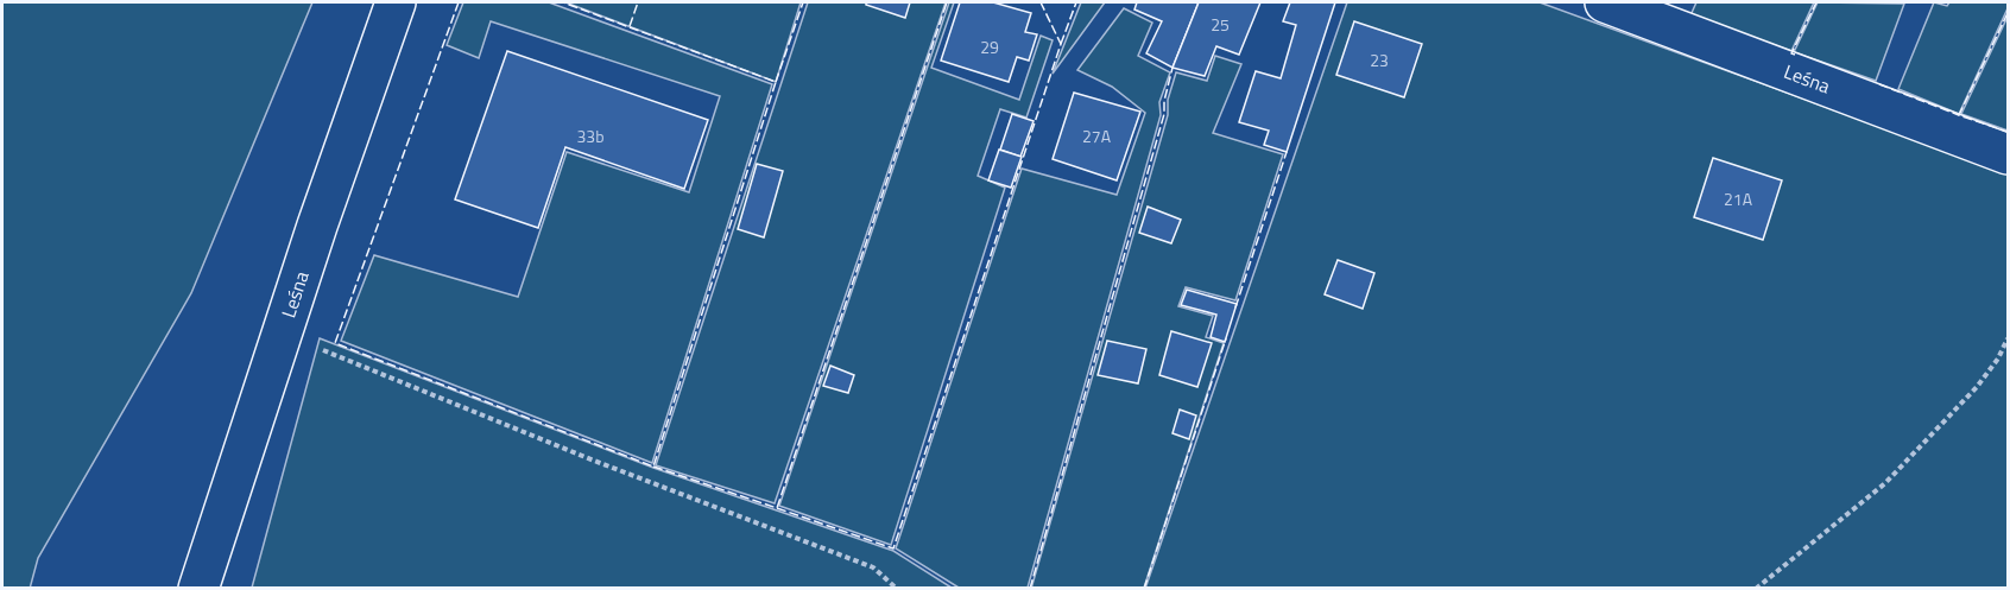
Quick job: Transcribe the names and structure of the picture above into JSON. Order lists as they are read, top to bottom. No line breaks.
{"streets":{"street":["Leśna"]},"house_numbers":["25","29","23","33b","27A","21A"]}
